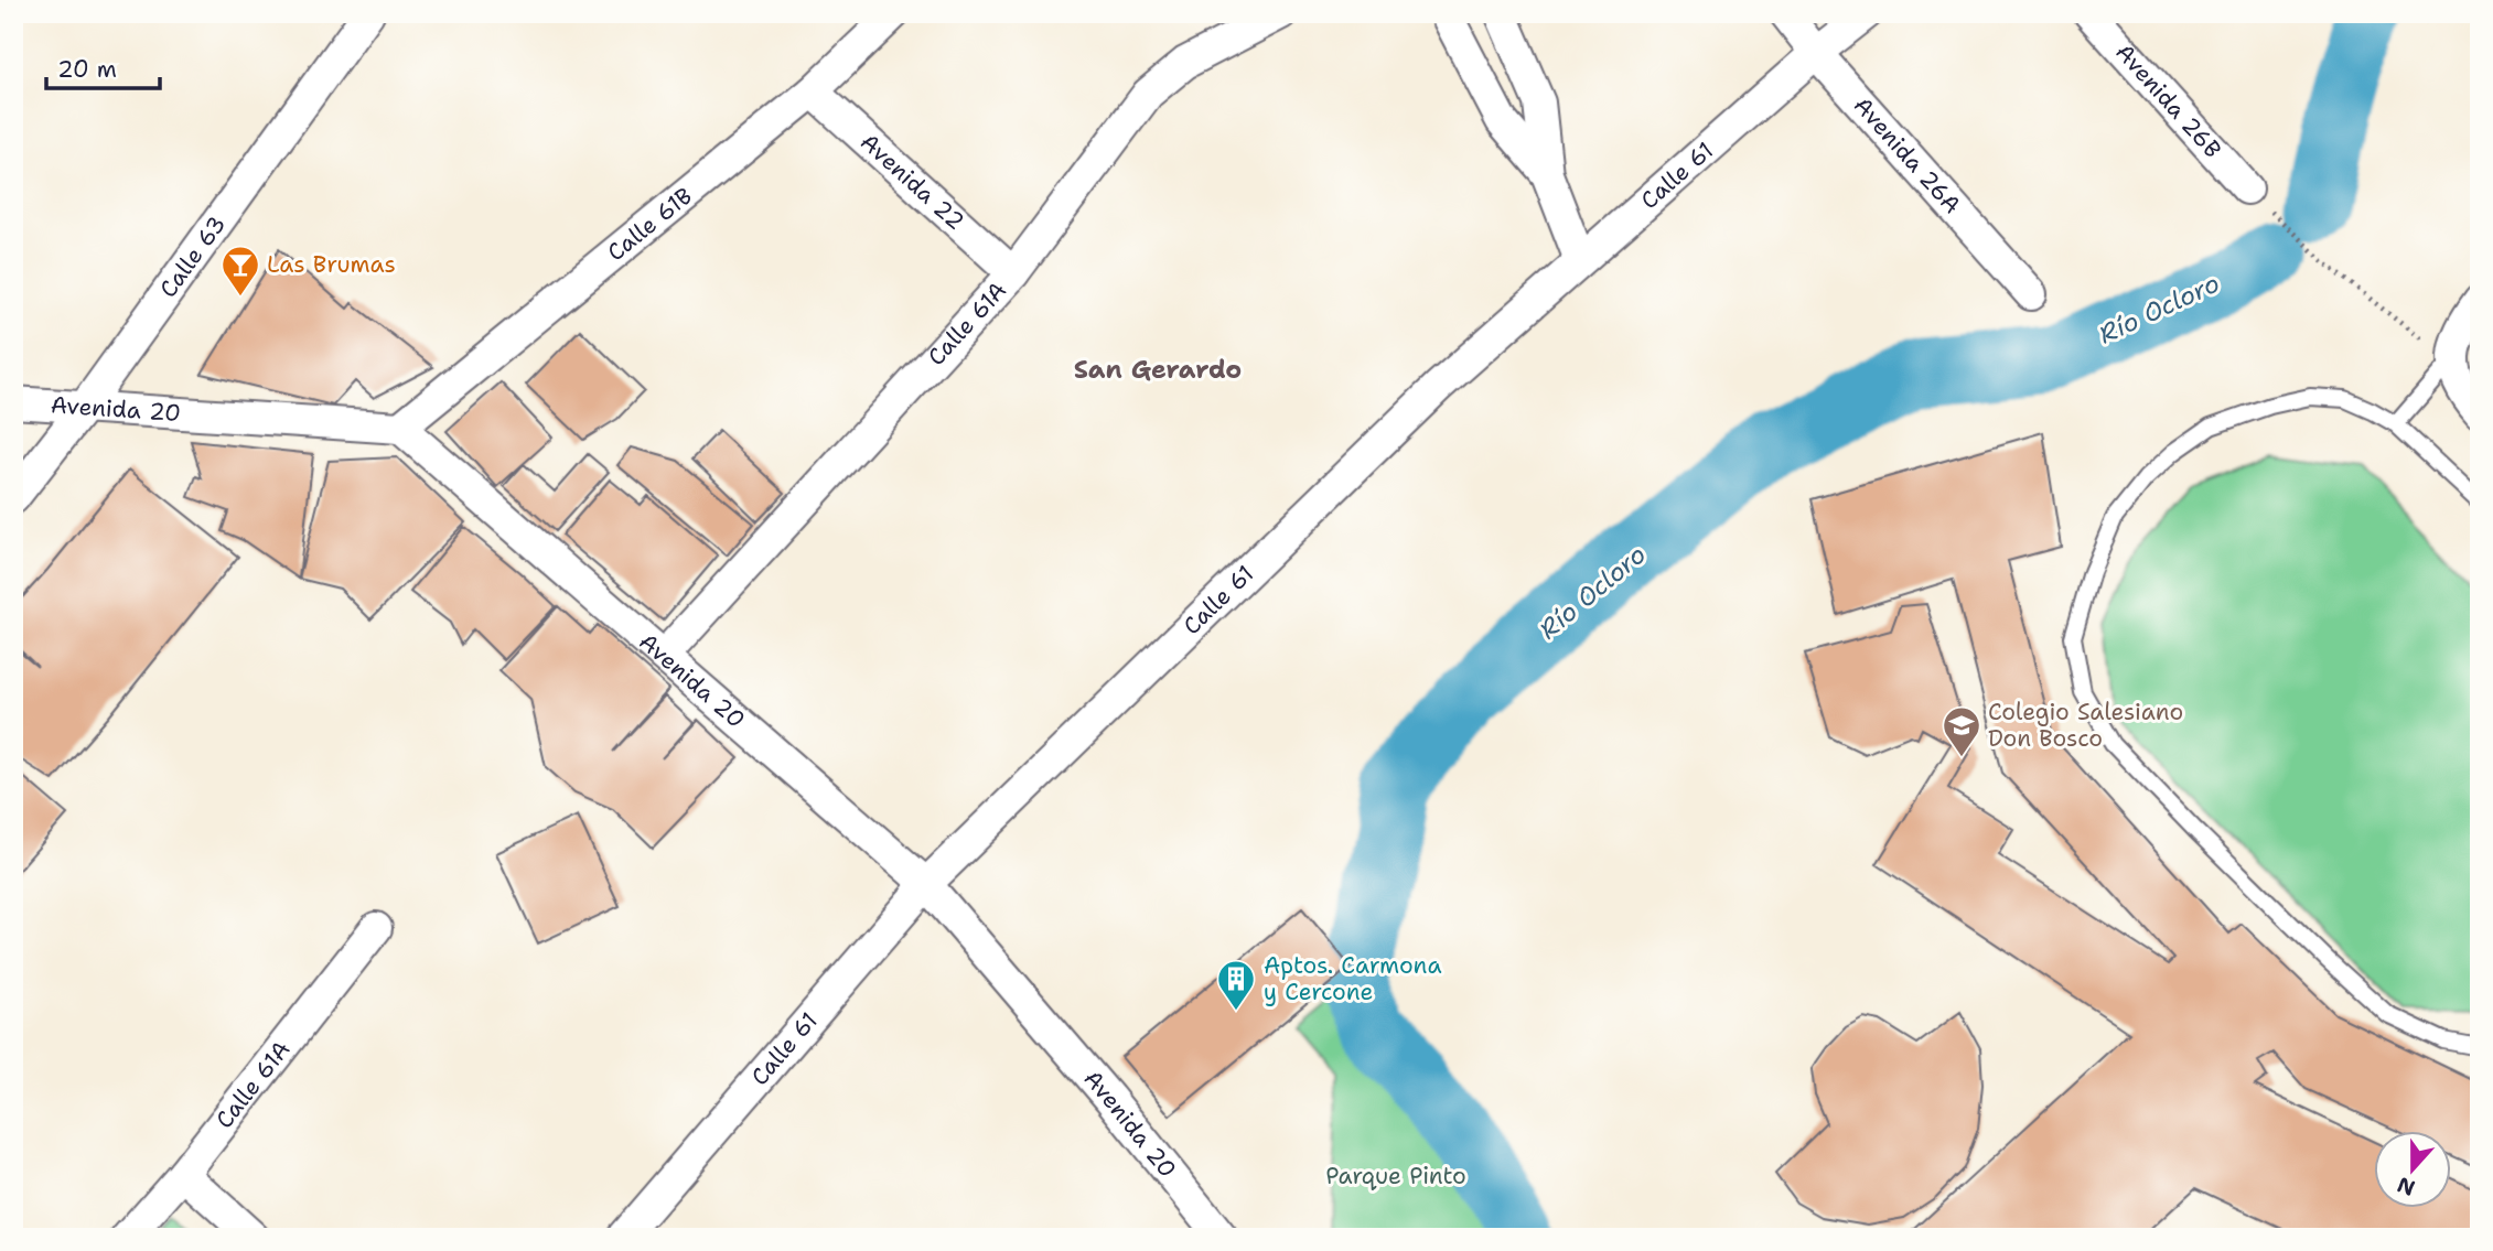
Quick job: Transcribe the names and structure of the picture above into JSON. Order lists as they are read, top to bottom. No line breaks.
{"streets":{"street":["Avenida 26B","Avenida 26A","Calle 61","Avenida 22","Calle 61B","Calle 63","Calle 61A","Avenida 20"]},"crossings":[["Avenida 26A","Calle 61"],["Calle 61","Avenida 20"],["Avenida 22","Calle 61B"],["Avenida 22","Calle 61A"],["Calle 61B","Avenida 20"],["Calle 63","Avenida 20"],["Calle 61A","Avenida 20"]],"districts":["San Gerardo"],"water":["Río Ocloro"],"parks":["Parque Pinto"],"places":{"bar":["Las Brumas"],"school or university":["Colegio Salesiano Don Bosco"],"building":["Aptos. Carmona y Cercone"]},"scale_bar":"20 m","north":"bottom"}
